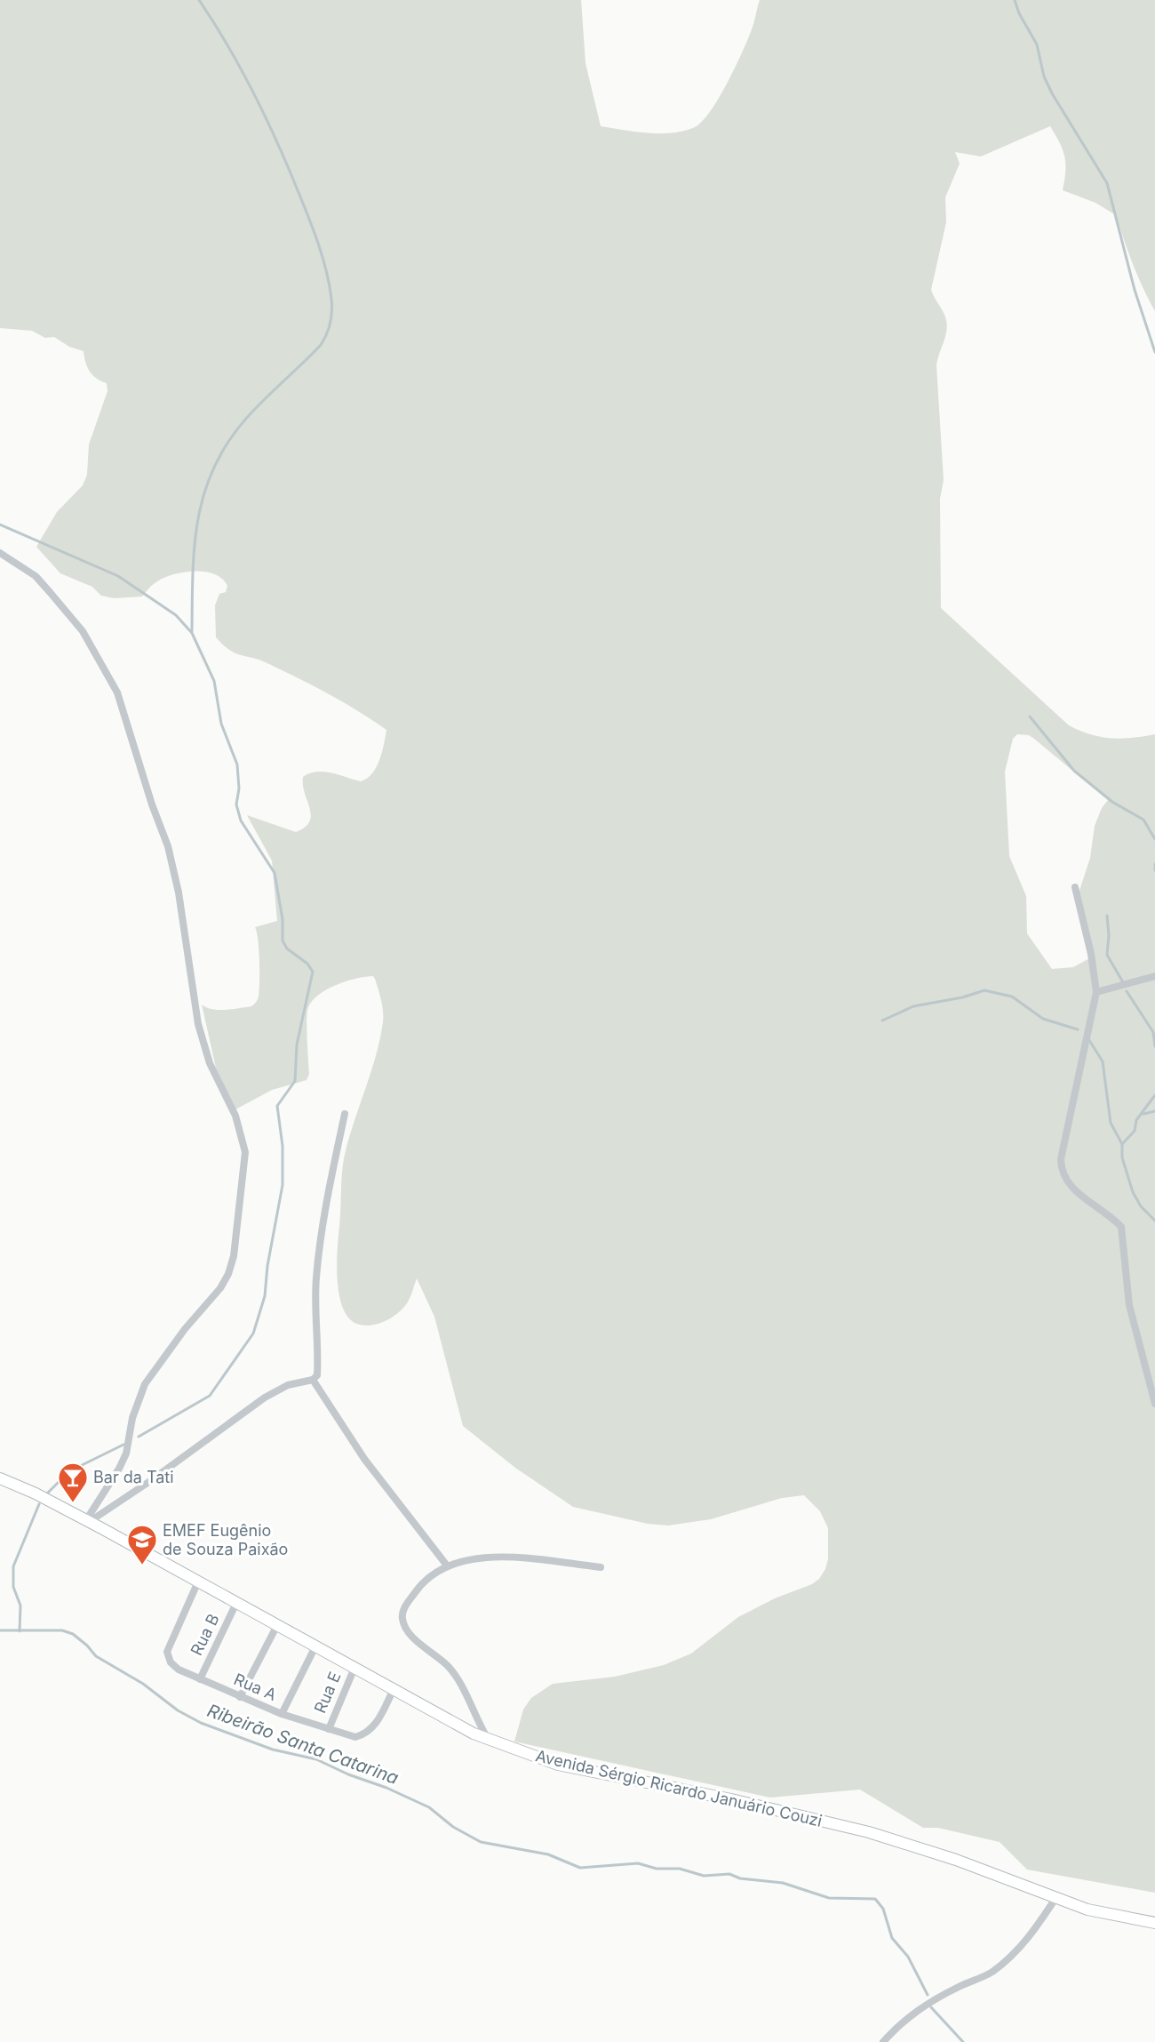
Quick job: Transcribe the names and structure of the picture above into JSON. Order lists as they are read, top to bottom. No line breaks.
{"streets":{"street":["Rua B","Rua A","Rua E","Avenida Sérgio Ricardo Januário Couzi"]},"crossings":[["Rua B","Rua A"],["Rua B","Avenida Sérgio Ricardo Januário Couzi"],["Rua A","Rua E"],["Rua A","Avenida Sérgio Ricardo Januário Couzi"],["Rua E","Avenida Sérgio Ricardo Januário Couzi"]],"water":["Ribeirão Santa Catarina"],"places":{"bar":["Bar da Tati"],"school or university":["EMEF Eugênio de Souza Paixão"]}}
